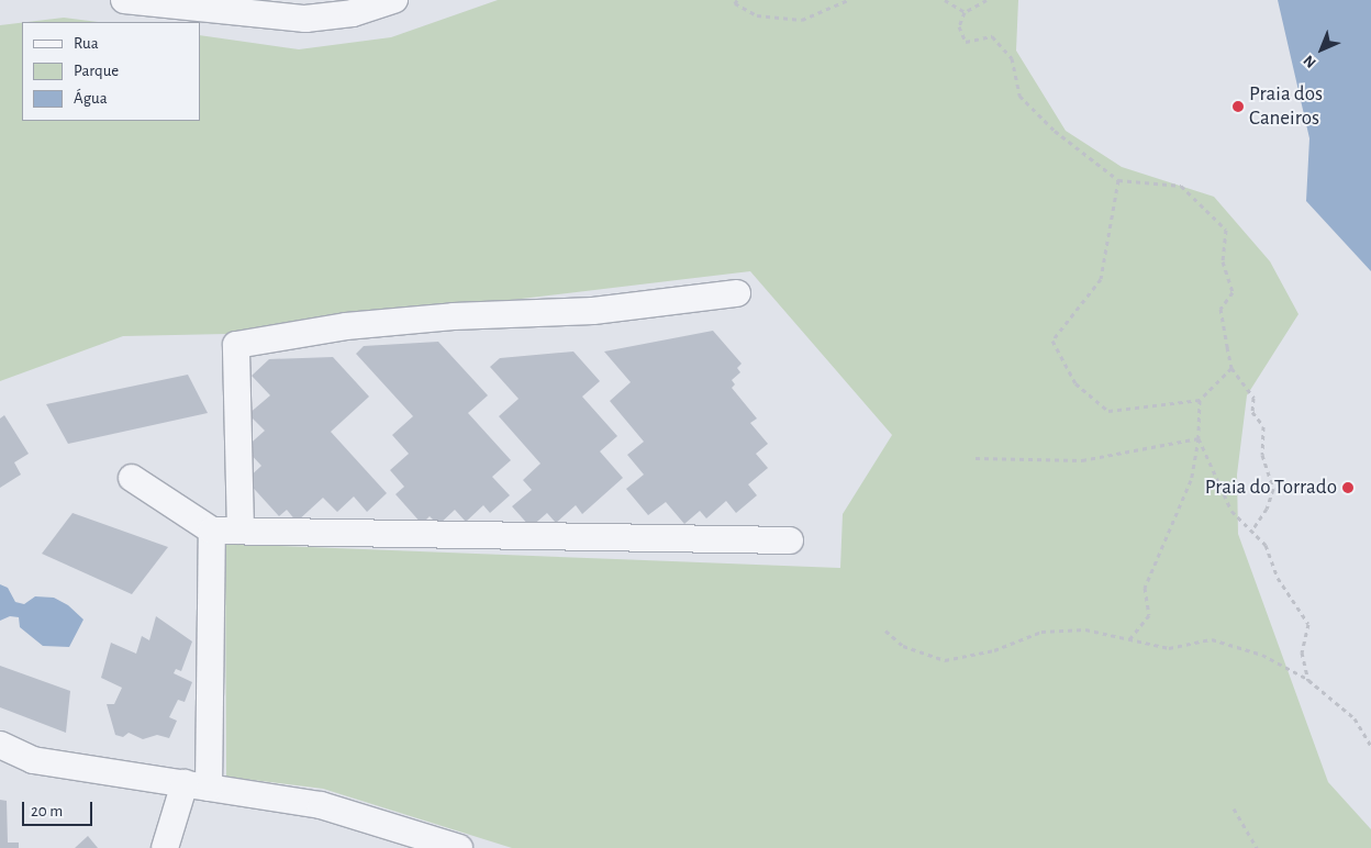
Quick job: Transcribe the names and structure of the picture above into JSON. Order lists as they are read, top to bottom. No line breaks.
{"places":["Praia dos Caneiros","Praia do Torrado"],"legend":["Rua","Parque","Água"],"scale_bar":"20 m","north":"bottom left"}
